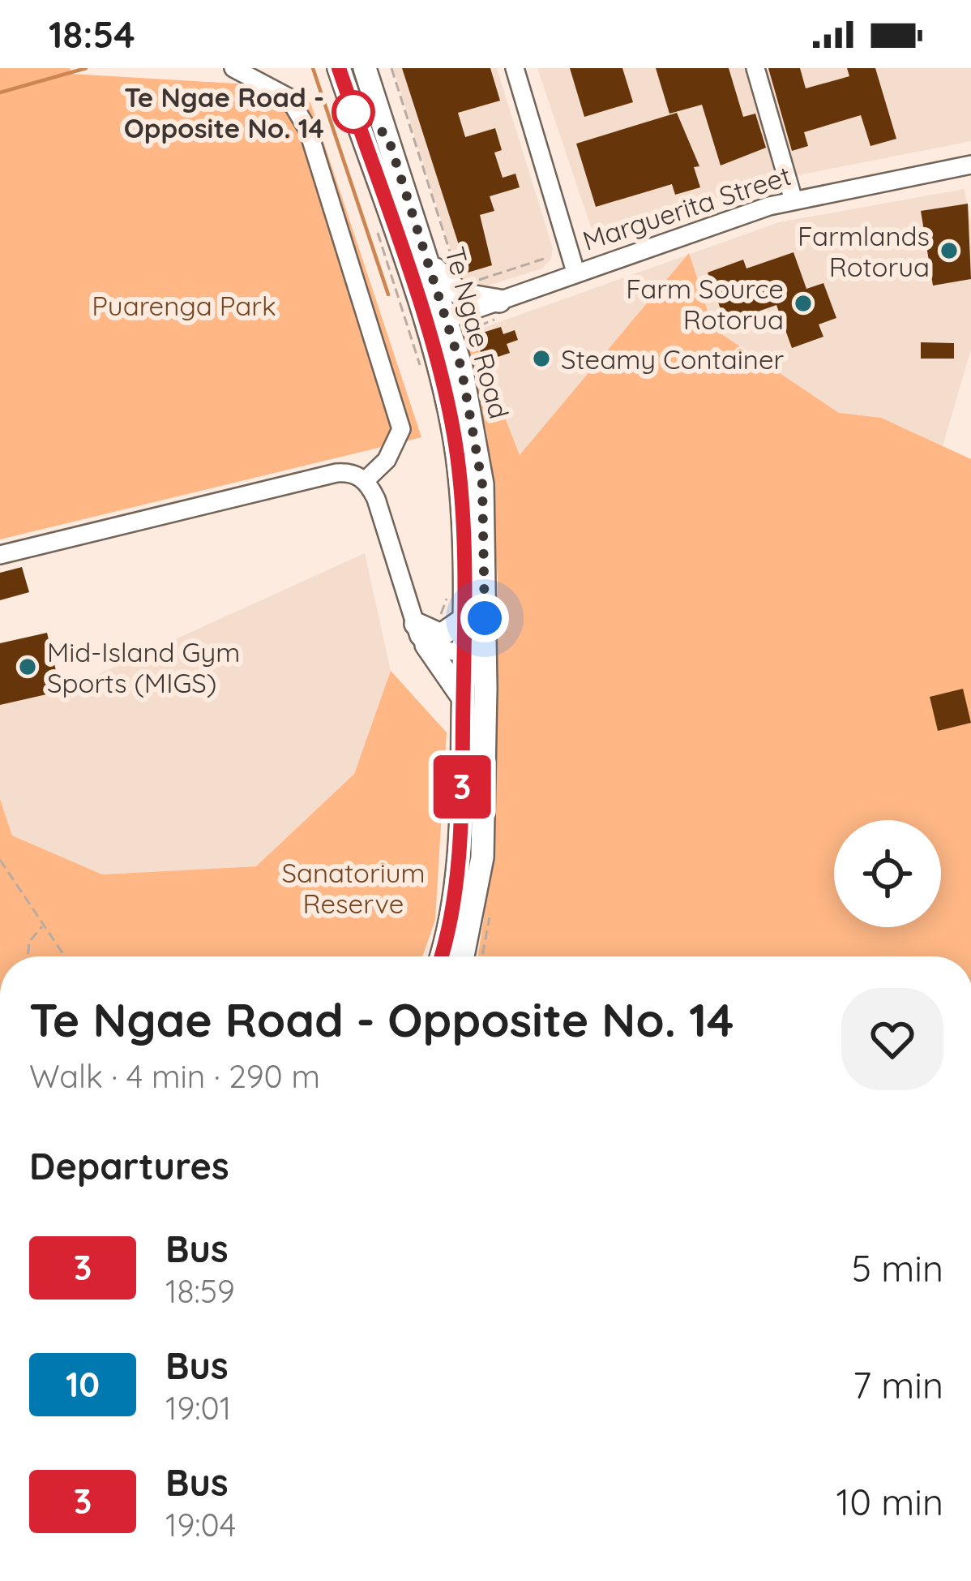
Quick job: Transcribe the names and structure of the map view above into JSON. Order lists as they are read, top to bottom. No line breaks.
{"streets":{"main road":["Te Ngae Road"],"street":["Marguerita Street"]},"crossings":[["Marguerita Street","Te Ngae Road"]],"parks":["Puarenga Park","Sanatorium Reserve"],"places":["Te Ngae Road - Opposite No. 14","Farmlands Rotorua","Farm Source Rotorua","Steamy Container","Mid-Island Gym Sports (MIGS)"],"lines":["bus line 3"],"page":{"status":"18:54","on_map":"3","heading":[["Te Ngae Road - Opposite No. 14","Walk · 4 min · 290 m"],"Departures"],"list":[{"mark":"3","name":"Bus","note":"18:59","value":"5 min"},{"mark":"10","name":"Bus","note":"19:01","value":"7 min"},{"mark":"3","name":"Bus","note":"19:04","value":"10 min"}]}}
